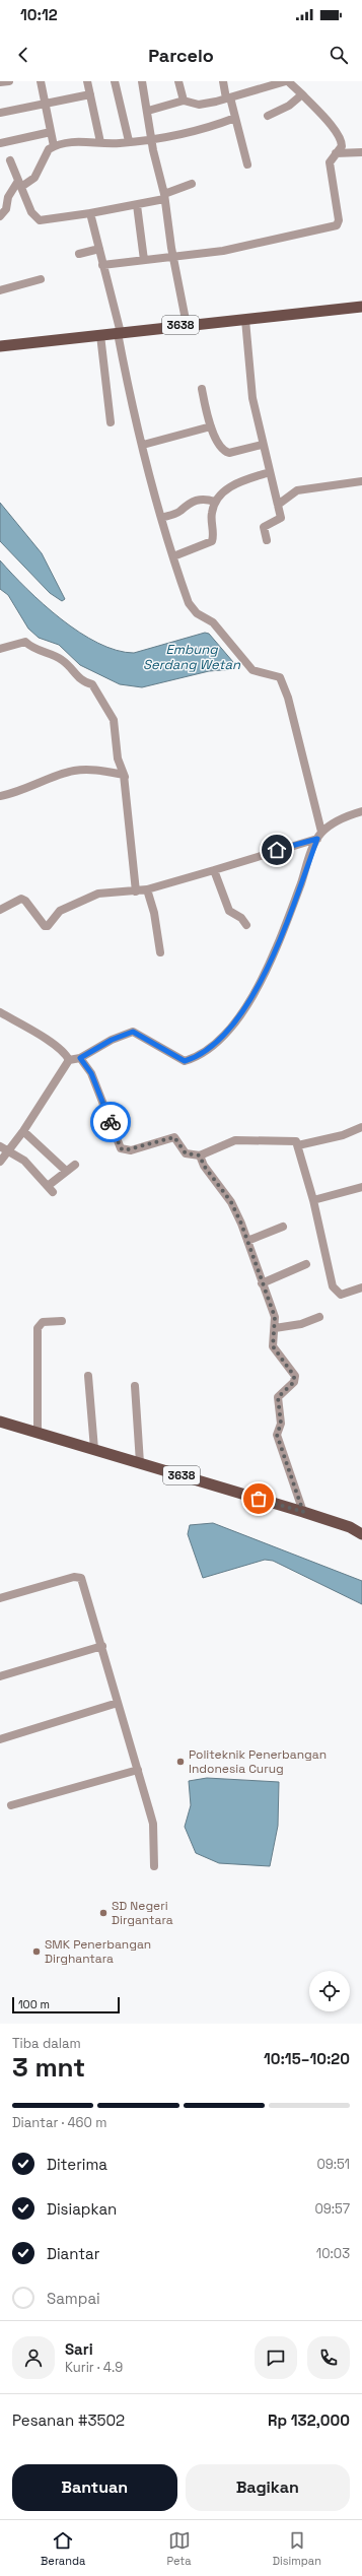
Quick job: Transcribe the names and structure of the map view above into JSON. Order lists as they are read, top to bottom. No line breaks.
{"streets":{"main road":["3638"]},"water":["Embung Serdang Wetan"],"places":["Politeknik Penerbangan Indonesia Curug","SD Negeri Dirgantara","SMK Penerbangan Dirghantara"],"scale_bar":"100 m","page":{"status":"10:12","header":"Parcelo","scale":"100 m","heading":["3 mnt","Tiba dalam","10:15–10:20"],"panel":["Sari","Kurir · 4.9","Pesanan #3502","Rp 132,000"],"bar":"Diantar · 460 m","list":[["Diterima","09:51"],["Disiapkan","09:57"],["Diantar","10:03"],"Sampai"],"buttons":["Bantuan","Bagikan"],"tabs":["Beranda","Peta","Disimpan"]}}
